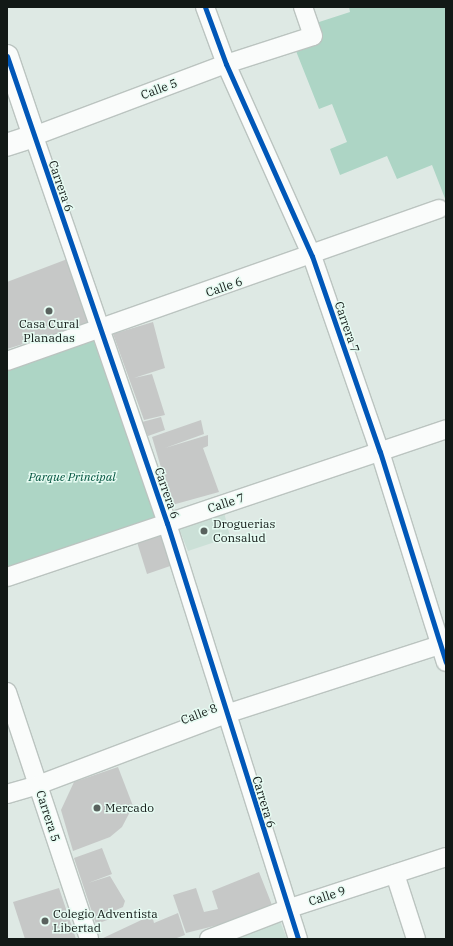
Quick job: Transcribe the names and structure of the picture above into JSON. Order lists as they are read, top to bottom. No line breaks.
{"streets":{"street":["Calle 5","Carrera 6","Calle 6","Carrera 7","Calle 7","Calle 8","Carrera 5","Calle 9"]},"crossings":[["Calle 5","Carrera 6"],["Calle 5","Carrera 7"],["Carrera 6","Calle 6"],["Carrera 6","Calle 7"],["Carrera 6","Calle 8"],["Carrera 6","Calle 9"],["Calle 6","Carrera 7"],["Carrera 7","Calle 7"],["Carrera 7","Calle 8"],["Calle 8","Carrera 5"]],"parks":["Parque Principal"],"places":["Casa Cural Planadas","Droguerias Consalud","Mercado","Colegio Adventista Libertad"]}
